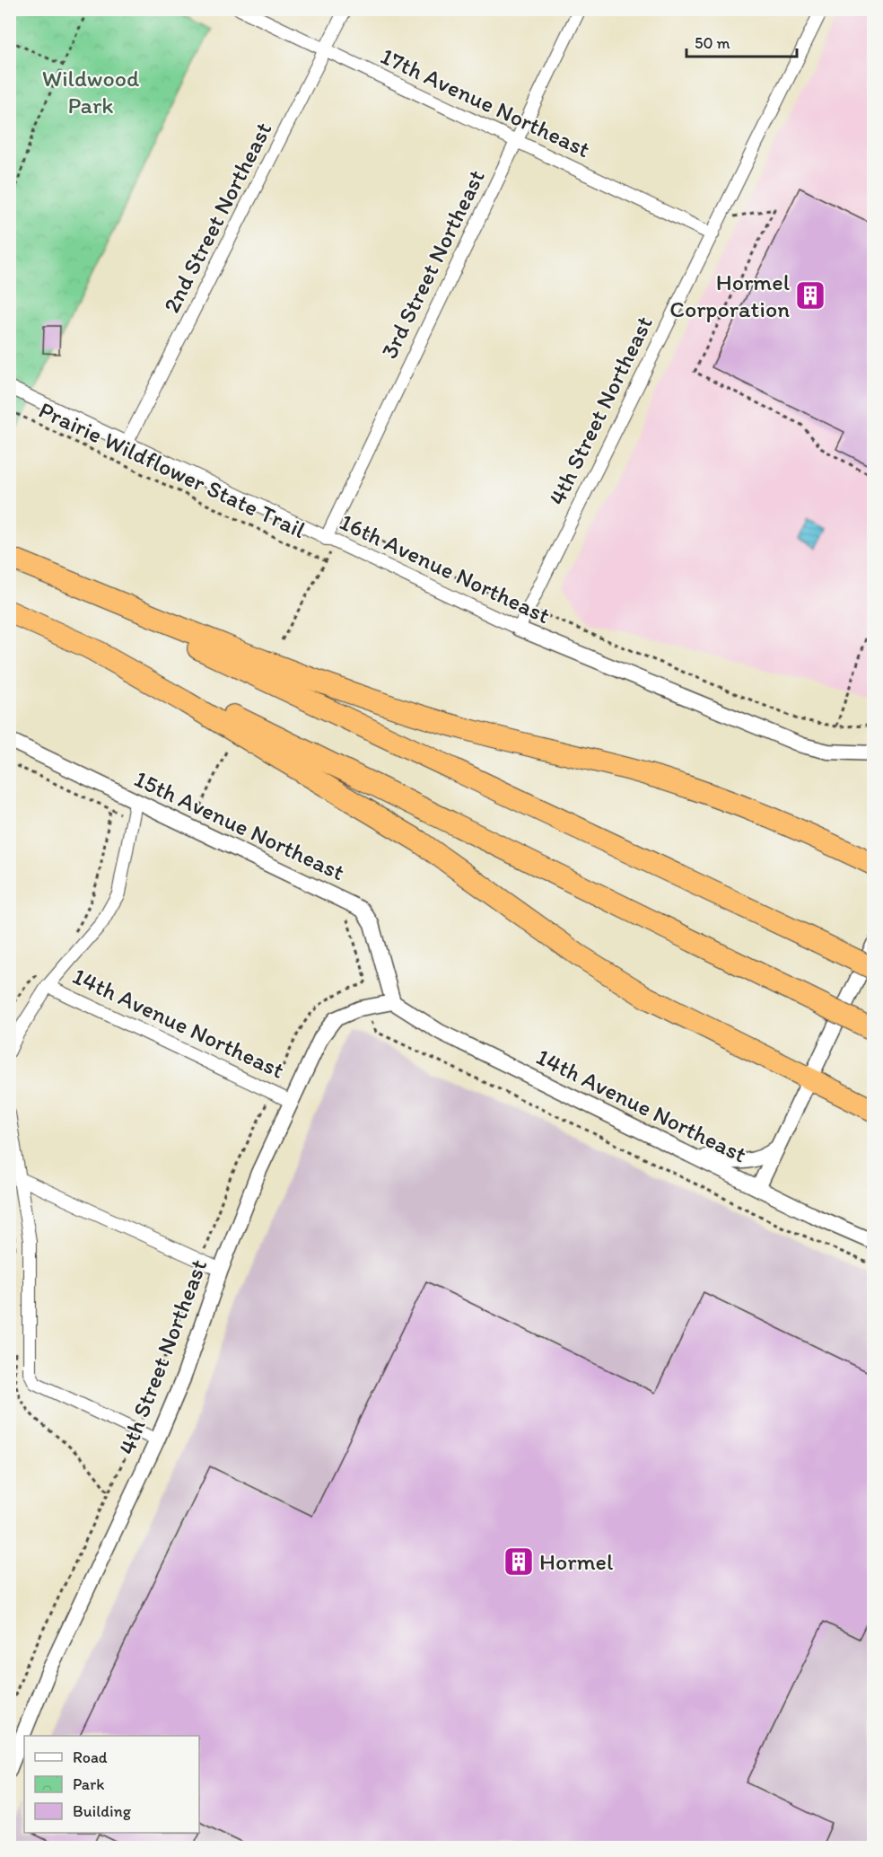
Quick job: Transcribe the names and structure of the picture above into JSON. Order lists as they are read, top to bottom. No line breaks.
{"streets":{"street":["17th Avenue Northeast","2nd Street Northeast","3rd Street Northeast","4th Street Northeast","16th Avenue Northeast","15th Avenue Northeast","14th Avenue Northeast"],"path":["Prairie Wildflower State Trail"]},"crossings":[["17th Avenue Northeast","2nd Street Northeast"],["17th Avenue Northeast","3rd Street Northeast"],["17th Avenue Northeast","4th Street Northeast"],["2nd Street Northeast","16th Avenue Northeast"],["3rd Street Northeast","16th Avenue Northeast"],["4th Street Northeast","16th Avenue Northeast"],["4th Street Northeast","15th Avenue Northeast"],["4th Street Northeast","14th Avenue Northeast"],["15th Avenue Northeast","14th Avenue Northeast"]],"parks":["Wildwood Park"],"places":{"building":["Hormel Corporation","Hormel"]},"legend":["Road","Park","Building"],"scale_bar":"50 m"}
